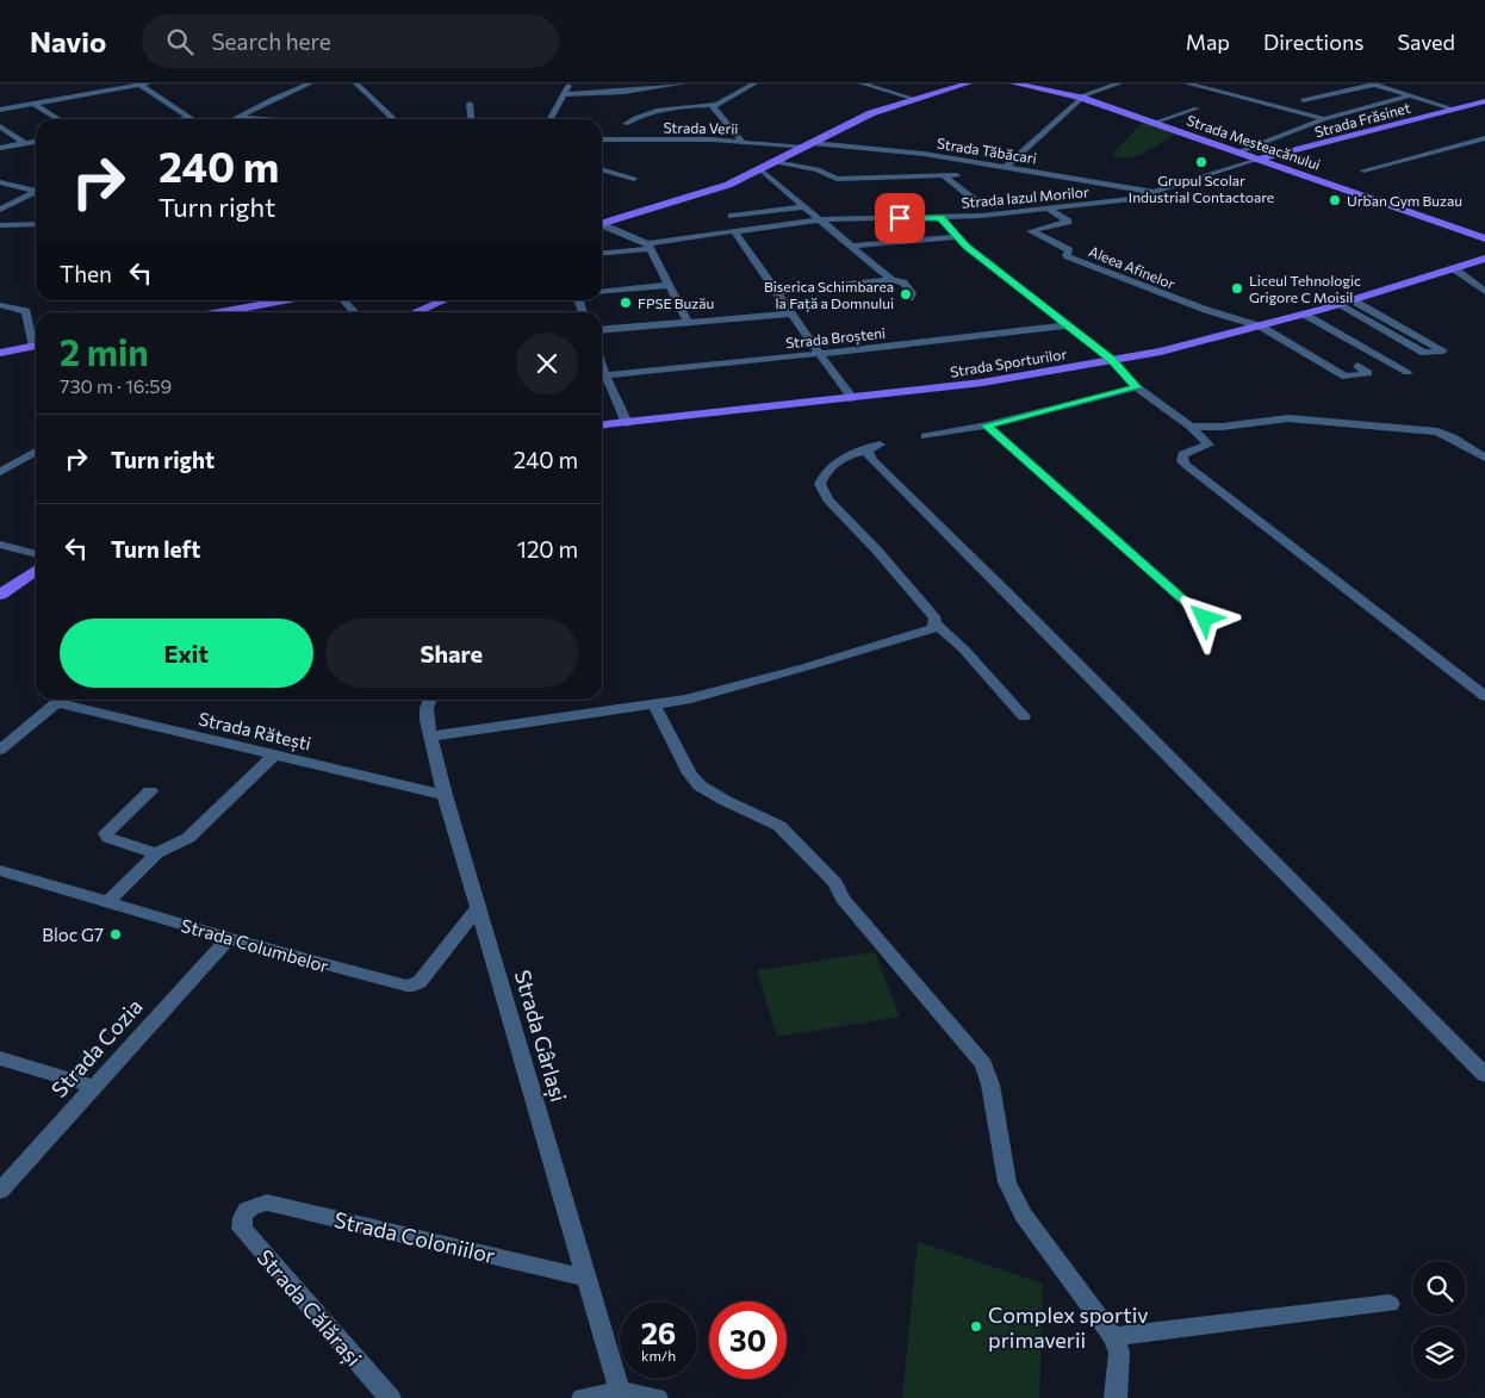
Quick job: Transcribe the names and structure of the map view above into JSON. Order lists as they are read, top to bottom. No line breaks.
{"streets":{"main road":["Strada Frăsinet","Strada Mesteacănului","Strada Sporturilor"],"street":["Strada Verii","Strada Tăbăcari","Strada Iazul Morilor","Aleea Afinelor","Strada Broșteni","Strada Rătești","Strada Columbelor","Strada Gârlași","Strada Cozia","Strada Coloniilor","Strada Călărași"]},"crossings":[["Strada Frăsinet","Strada Mesteacănului"],["Strada Verii","Strada Tăbăcari"],["Strada Mesteacănului","Strada Iazul Morilor"],["Strada Tăbăcari","Strada Iazul Morilor"],["Strada Iazul Morilor","Aleea Afinelor"],["Aleea Afinelor","Strada Sporturilor"],["Strada Rătești","Strada Gârlași"],["Strada Columbelor","Strada Gârlași"],["Strada Columbelor","Strada Cozia"],["Strada Gârlași","Strada Coloniilor"],["Strada Coloniilor","Strada Călărași"]],"places":["Grupul Scolar Industrial Contactoare","Urban Gym Buzau","Liceul Tehnologic Grigore C Moisil","Biserica Schimbarea la Față a Domnului","FPSE Buzău","Bloc G7","Complex sportiv primaverii"],"page":{"header":"Navio","search":"Search here","nav":["Map","Directions","Saved"],"turn":["240 m","Turn right"],"then":"Then","heading":["2 min","730 m · 16:59"],"list":[{"name":"Turn right","value":"240 m"},{"name":"Turn left","value":"120 m"}],"buttons":["Exit","Share"],"speed":"26 km/h","limit":"30"}}
